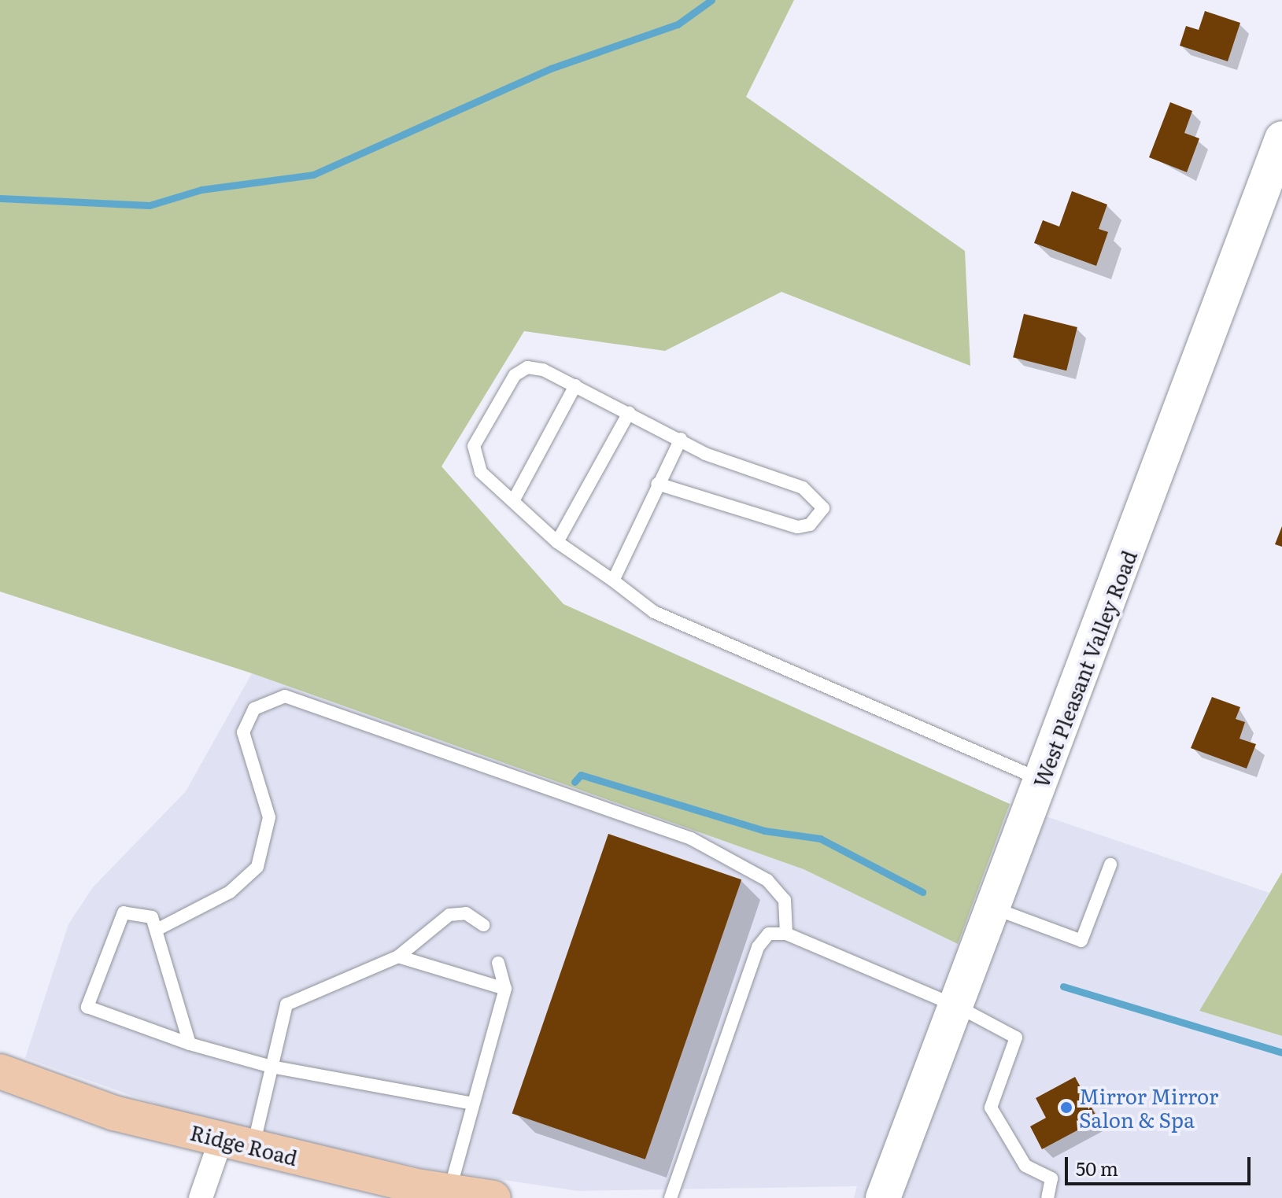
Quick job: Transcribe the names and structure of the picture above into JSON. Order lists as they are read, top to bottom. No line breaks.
{"streets":{"main road":["West Pleasant Valley Road","Ridge Road"]},"places":["Mirror Mirror Salon & Spa"],"scale_bar":"50 m"}
